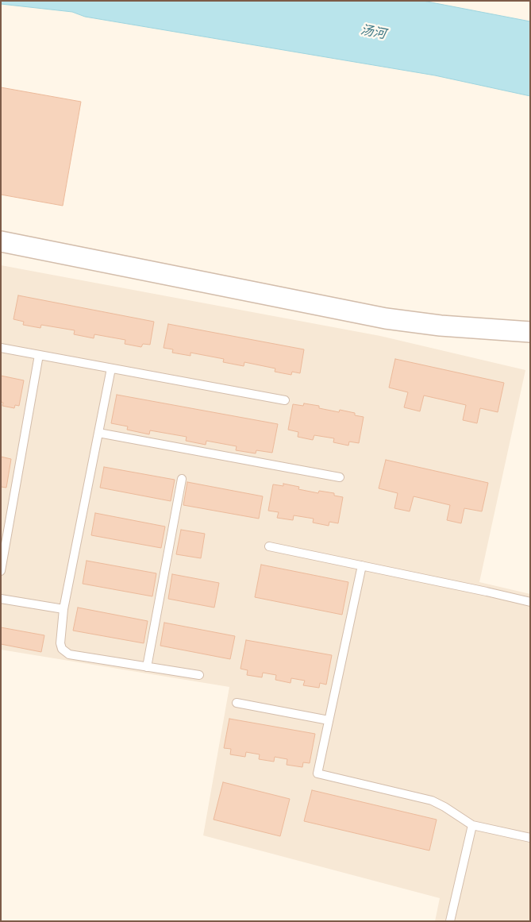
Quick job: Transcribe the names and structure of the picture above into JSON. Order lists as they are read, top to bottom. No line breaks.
{"water":["汤河"]}
